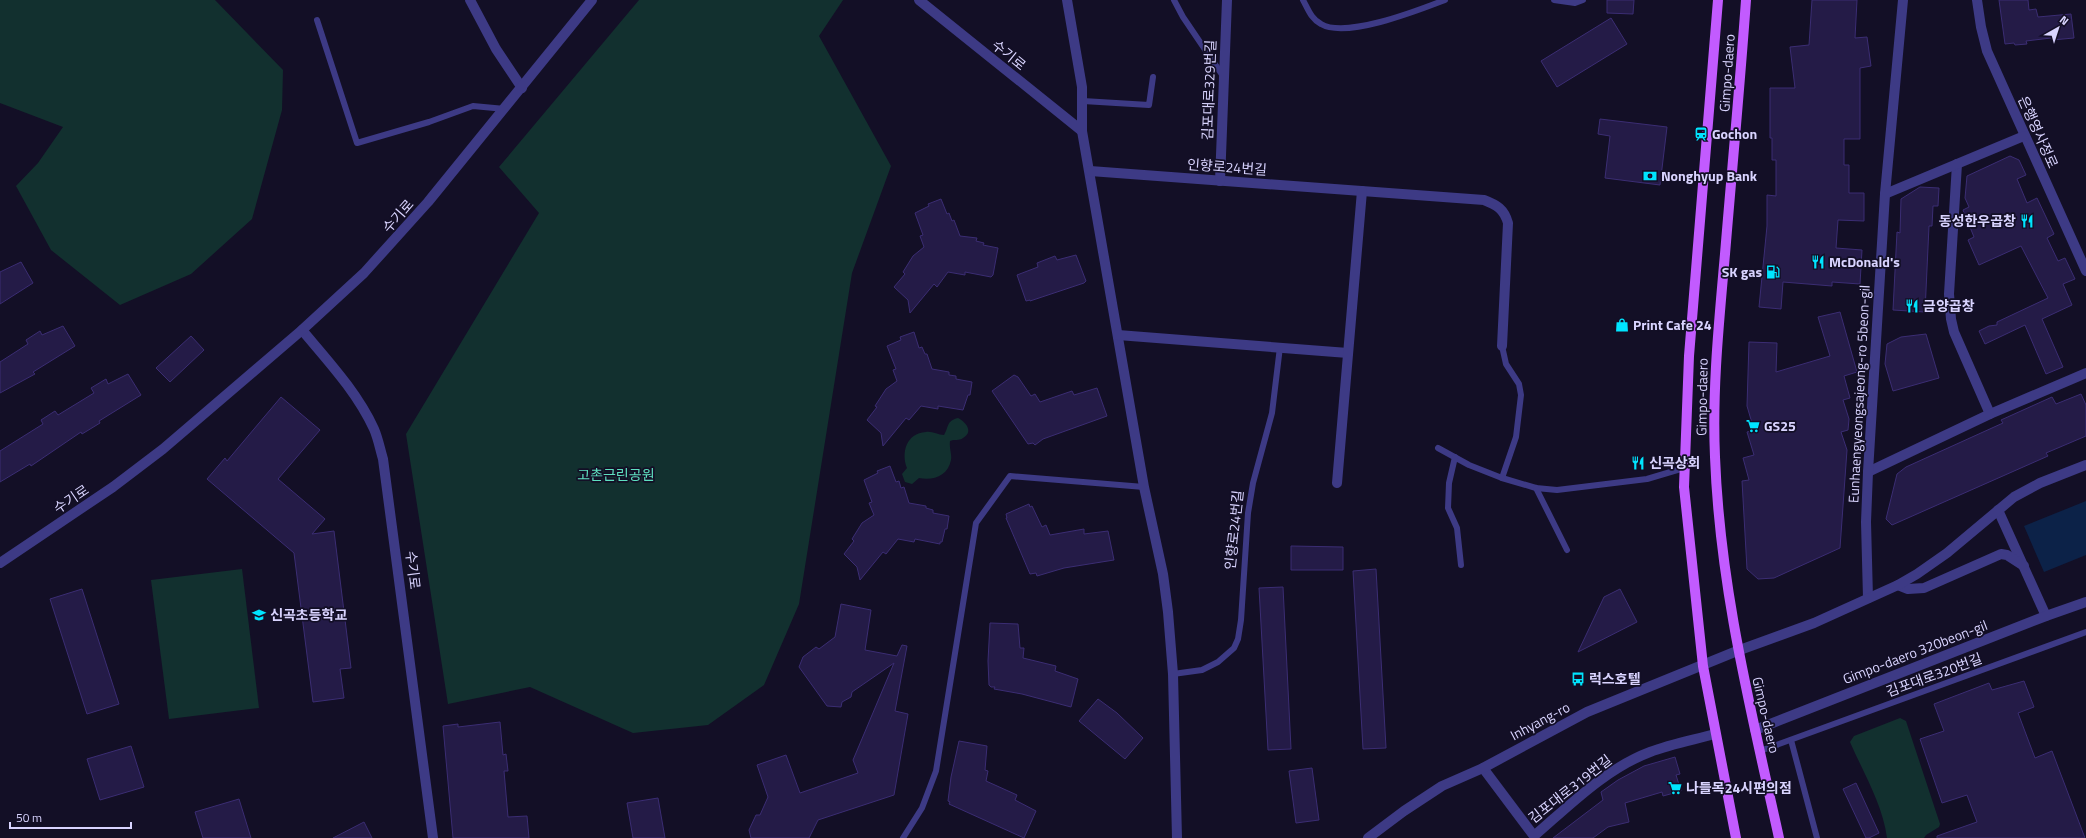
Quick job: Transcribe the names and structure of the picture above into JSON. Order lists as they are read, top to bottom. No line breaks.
{"streets":{"main road":["Gimpo-daero"],"street":["수기로","김포대로329번길","은행영사정로","인향로24번길","Eunhaengyeongsajeong-ro 5beon-gil","Gimpo-daero 320beon-gil","Inhyang-ro","김포대로319번길"],"lane":["김포대로320번길"]},"crossings":[["Gimpo-daero","Gimpo-daero 320beon-gil"],["Gimpo-daero","김포대로320번길"],["Gimpo-daero","Inhyang-ro"],["Gimpo-daero","김포대로319번길"],["김포대로329번길","인향로24번길"],["Eunhaengyeongsajeong-ro 5beon-gil","Inhyang-ro"]],"parks":["고촌근린공원"],"places":{"station":["Gochon"],"bank":["Nonghyup Bank"],"restaurant":["동성한우곱창","McDonald's","금양곱창","신곡상회"],"fuel station":["SK gas"],"shop":["Print Cafe 24"],"supermarket":["GS25","나들목24시편의점"],"school or university":["신곡초등학교"],"bus stop":["럭스호텔"]},"scale_bar":"50 m","north":"top right"}
